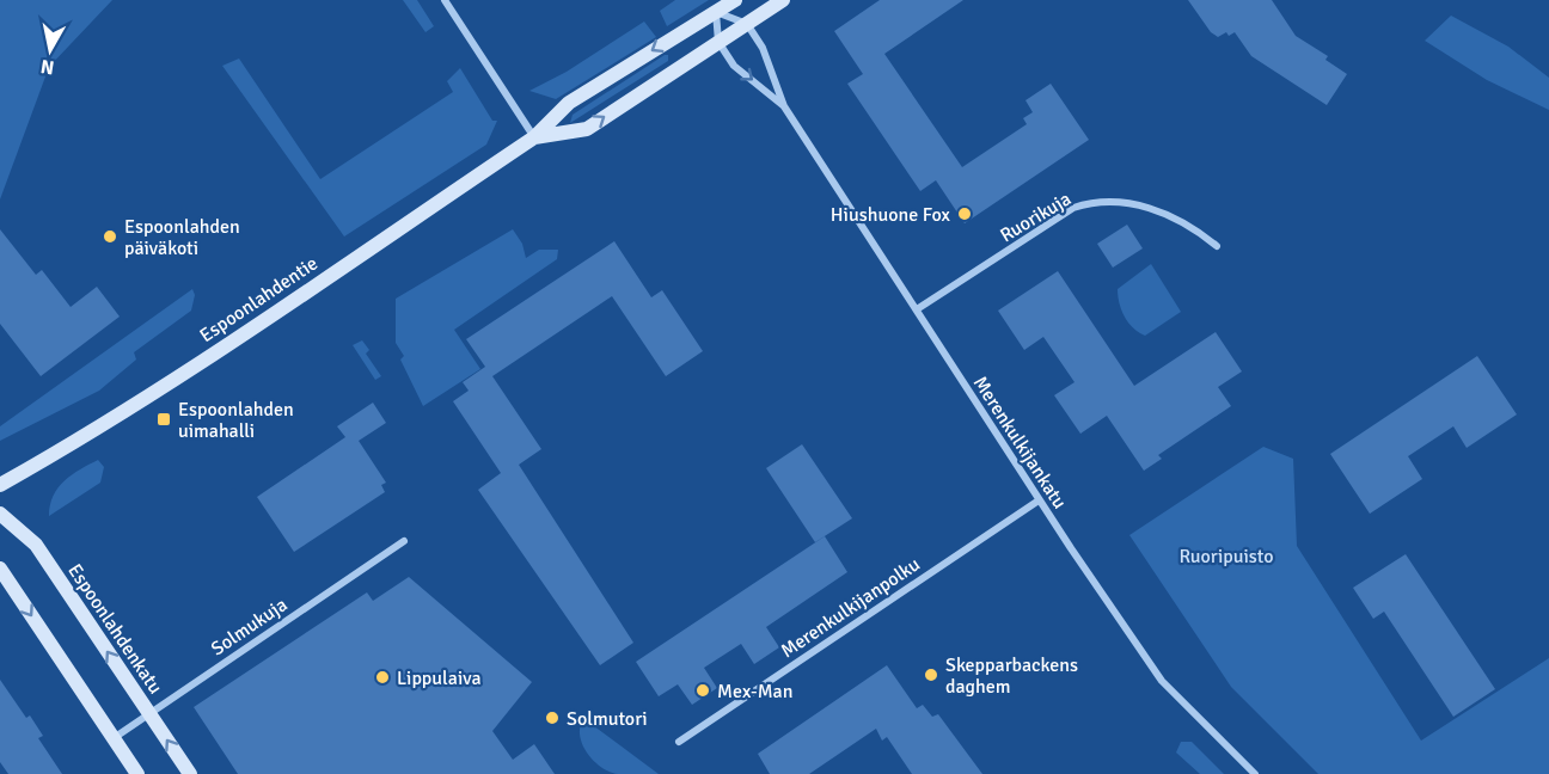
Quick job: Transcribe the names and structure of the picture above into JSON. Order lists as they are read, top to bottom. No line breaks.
{"streets":{"main road":["Espoonlahdentie","Espoonlahdenkatu"],"street":["Ruorikuja","Merenkulkijankatu","Merenkulkijanpolku","Solmukuja"]},"crossings":[["Ruorikuja","Merenkulkijankatu"],["Espoonlahdentie","Merenkulkijankatu"],["Merenkulkijankatu","Merenkulkijanpolku"],["Solmukuja","Espoonlahdenkatu"]],"parks":["Ruoripuisto"],"places":{"other":["Hiushuone Fox","Espoonlahden päiväkoti","Skepparbackens daghem","Lippulaiva","Mex-Man","Solmutori"],"transit":["Espoonlahden uimahalli"]},"north":"bottom"}
